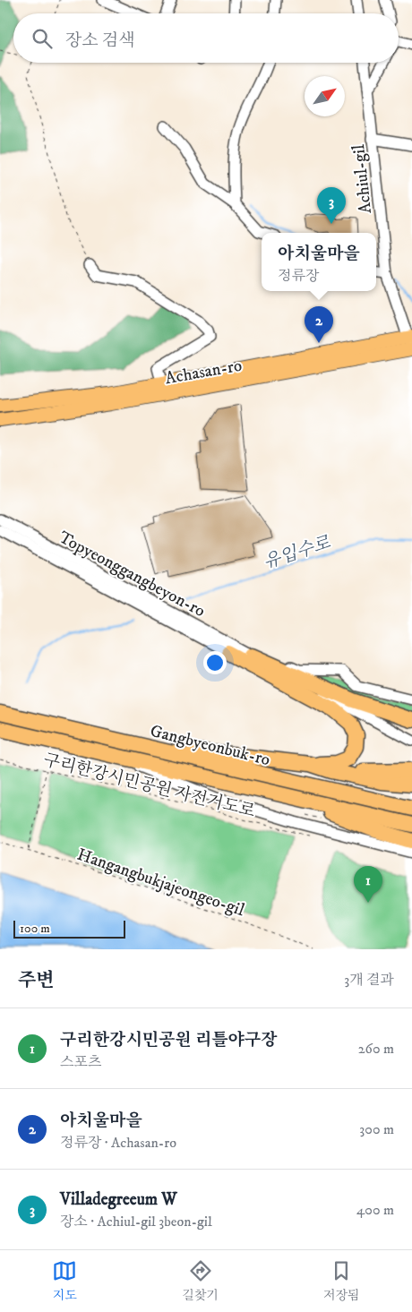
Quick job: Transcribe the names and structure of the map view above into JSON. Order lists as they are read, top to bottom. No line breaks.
{"streets":{"highway":["Gangbyeonbuk-ro"],"main road":["Achasan-ro"],"street":["Achiul-gil","Topyeonggangbeyon-ro"],"path":["구리한강시민공원 자전거도로","Hangangbukjajeongeo-gil"]},"crossings":[["Achiul-gil","Achasan-ro"]],"water":["유입수로"],"scale_bar":"100 m","north":"top right","page":{"search":"장소 검색","pins":["3","2","1"],"popup":["아치울마을","정류장"],"scale":"100 m","heading":["주변","3개 결과"],"list":[{"mark":"1","name":"구리한강시민공원 리틀야구장","note":"스포츠","value":"260 m"},{"mark":"2","name":"아치울마을","note":"정류장 · Achasan-ro","value":"300 m"},{"mark":"3","name":"Villadegreeum W","note":"장소 · Achiul-gil 3beon-gil","value":"400 m"}],"nav":["지도","길찾기","저장됨"]}}
